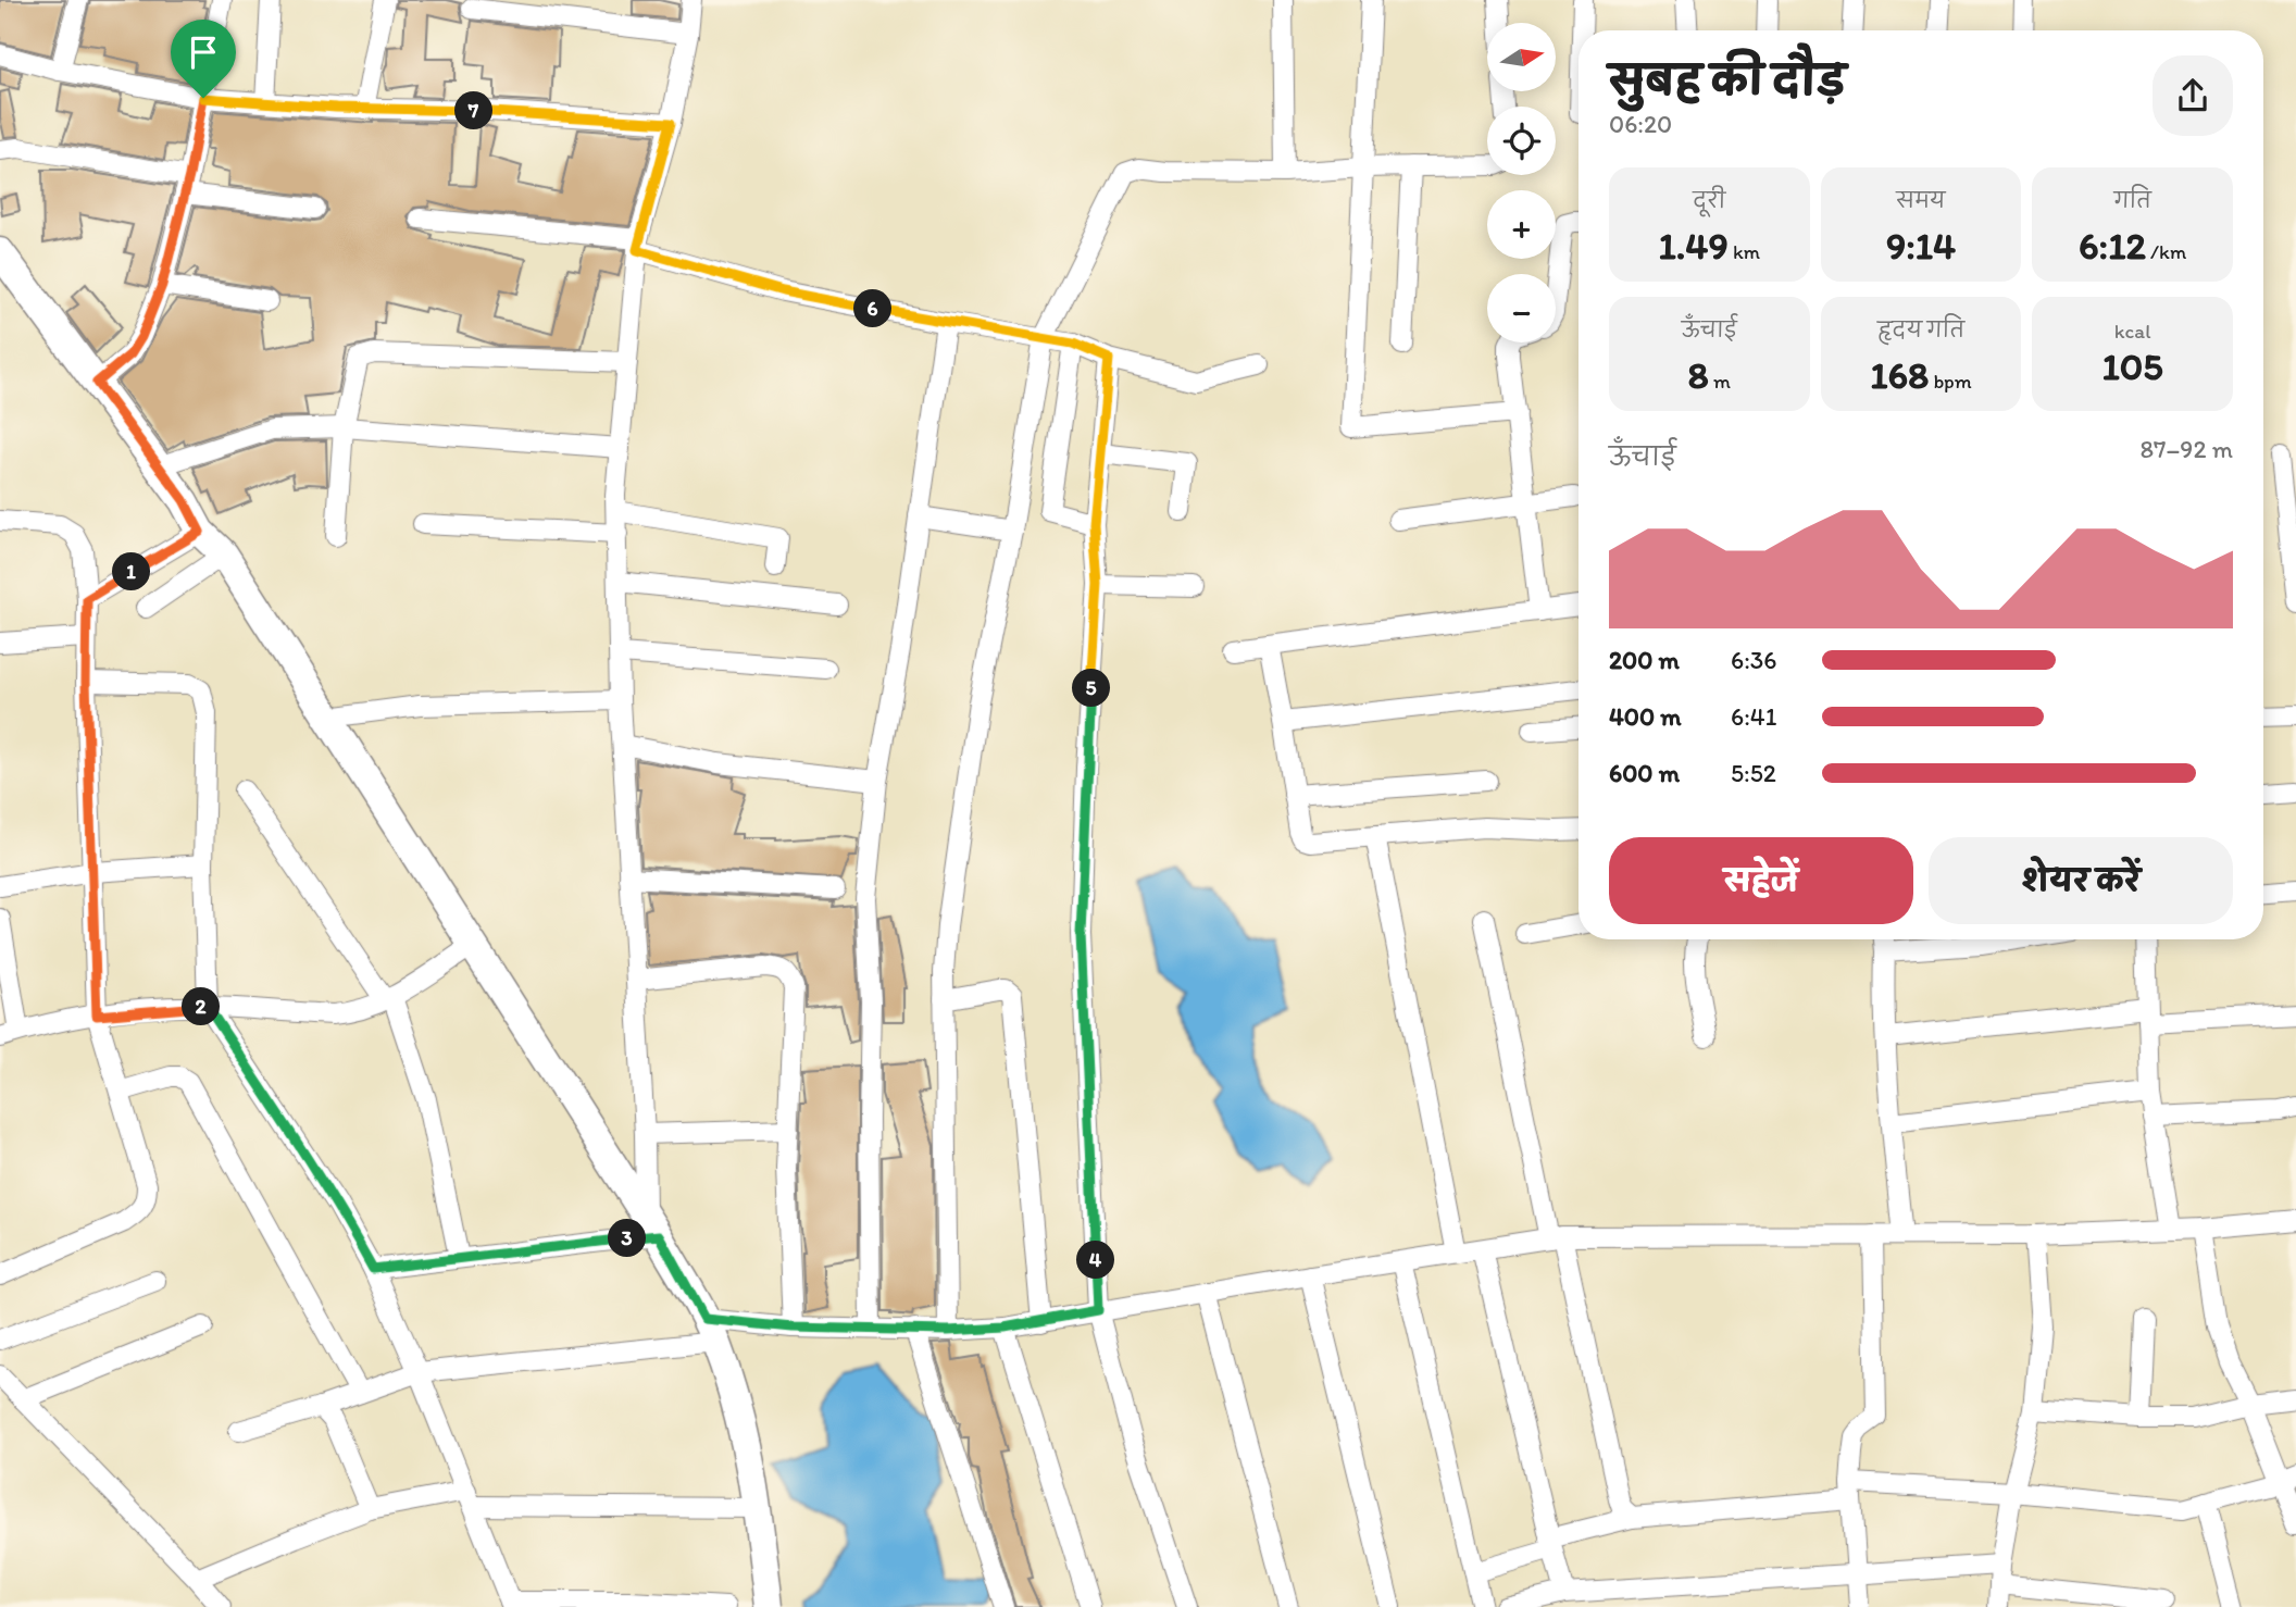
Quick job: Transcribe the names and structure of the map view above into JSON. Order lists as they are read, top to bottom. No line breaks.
{"north":"right","page":{"map_buttons":["+","−"],"heading":["सुबह की दौड़","06:20"],"pins":["7","6","1","5","2","3","4"],"stats":[["दूरी","1.49 km"],["समय","9:14"],["गति","6:12 /km"],["ऊँचाई","8 m"],["हृदय गति","168 bpm"],["kcal","105"]],"chart":["ऊँचाई","87–92 m"],"list":[{"name":"200 m","note":"6:36"},{"name":"400 m","note":"6:41"},{"name":"600 m","note":"5:52"}],"buttons":["सहेजें","शेयर करें"]}}
